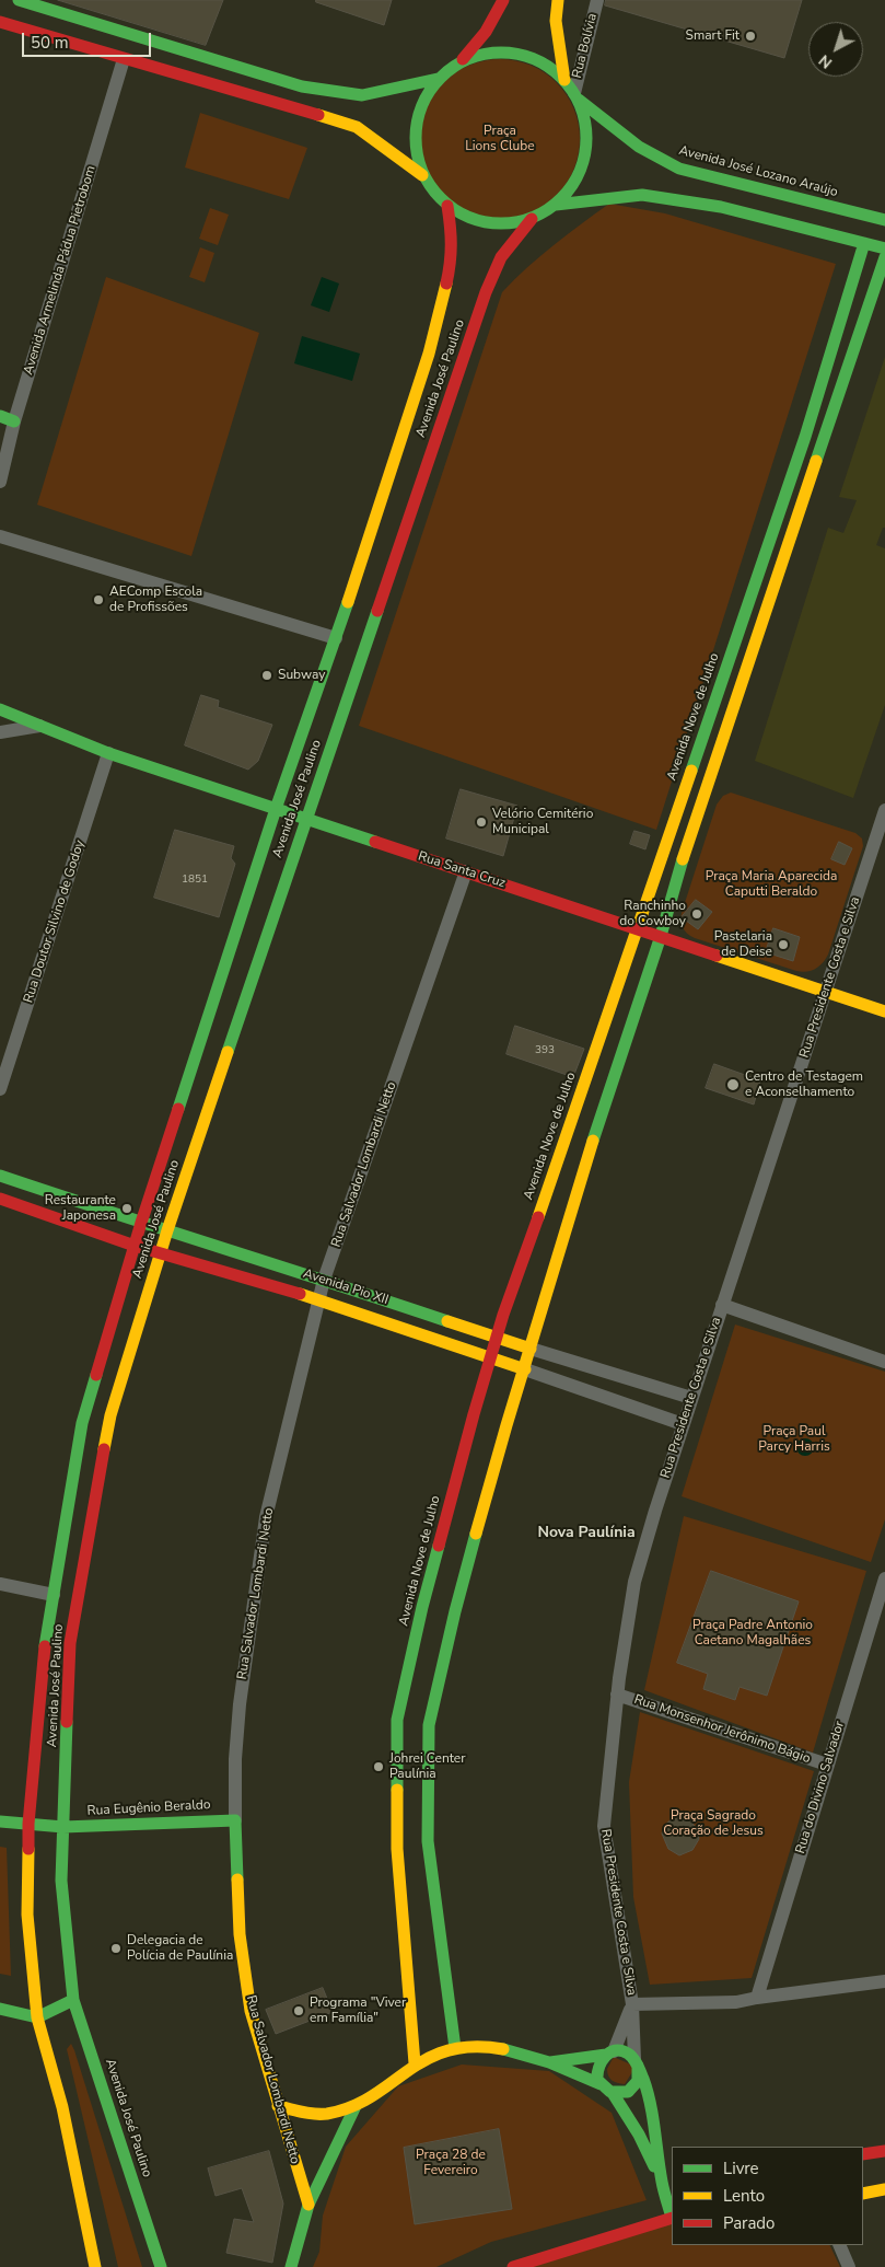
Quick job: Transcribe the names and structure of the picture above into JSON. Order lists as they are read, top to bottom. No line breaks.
{"streets":{"main road":["Avenida José Lozano Araújo","Avenida José Paulino","Avenida Nove de Julho","Rua Santa Cruz","Rua Salvador Lombardi Netto","Avenida Pio XII","Rua Eugênio Beraldo"],"street":["Rua Bolívia","Avenida Armelinda Pádua Pietrobom","Rua Doutor Silvino de Godoy","Rua Presidente Costa e Silva","Rua Monsenhor Jerônimo Bágio","Rua do Divino Salvador"]},"crossings":[["Rua Bolívia","Avenida José Lozano Araújo"],["Rua Bolívia","Avenida José Paulino"],["Avenida José Lozano Araújo","Avenida José Paulino"],["Avenida José Paulino","Rua Santa Cruz"],["Avenida José Paulino","Avenida Pio XII"],["Avenida José Paulino","Rua Eugênio Beraldo"],["Avenida Nove de Julho","Rua Santa Cruz"],["Avenida Nove de Julho","Avenida Pio XII"],["Rua Santa Cruz","Rua Doutor Silvino de Godoy"],["Rua Santa Cruz","Rua Presidente Costa e Silva"],["Rua Santa Cruz","Rua Salvador Lombardi Netto"],["Rua Presidente Costa e Silva","Avenida Pio XII"],["Rua Presidente Costa e Silva","Rua Monsenhor Jerônimo Bágio"],["Rua Salvador Lombardi Netto","Avenida Pio XII"],["Rua Salvador Lombardi Netto","Rua Eugênio Beraldo"],["Rua Monsenhor Jerônimo Bágio","Rua do Divino Salvador"]],"districts":["Nova Paulínia"],"parks":["Praça Lions Clube","Praça Maria Aparecida Caputti Beraldo","Praça Paul Parcy Harris","Praça Padre Antonio Caetano Magalhães","Praça Sagrado Coração de Jesus","Praça 28 de Fevereiro"],"places":["Smart Fit","AEComp Escola de Profissões","Subway","Velório Cemitério Municipal","Ranchinho do Cowboy","Pastelaria de Deise","Centro de Testagem e Aconselhamento","Restaurante Japonesa","Johrei Center Paulínia","Delegacia de Polícia de Paulínia","Programa \"Viver em Família\""],"house_numbers":["1851","393"],"legend":["Livre","Lento","Parado"],"scale_bar":"50 m","north":"bottom left"}
